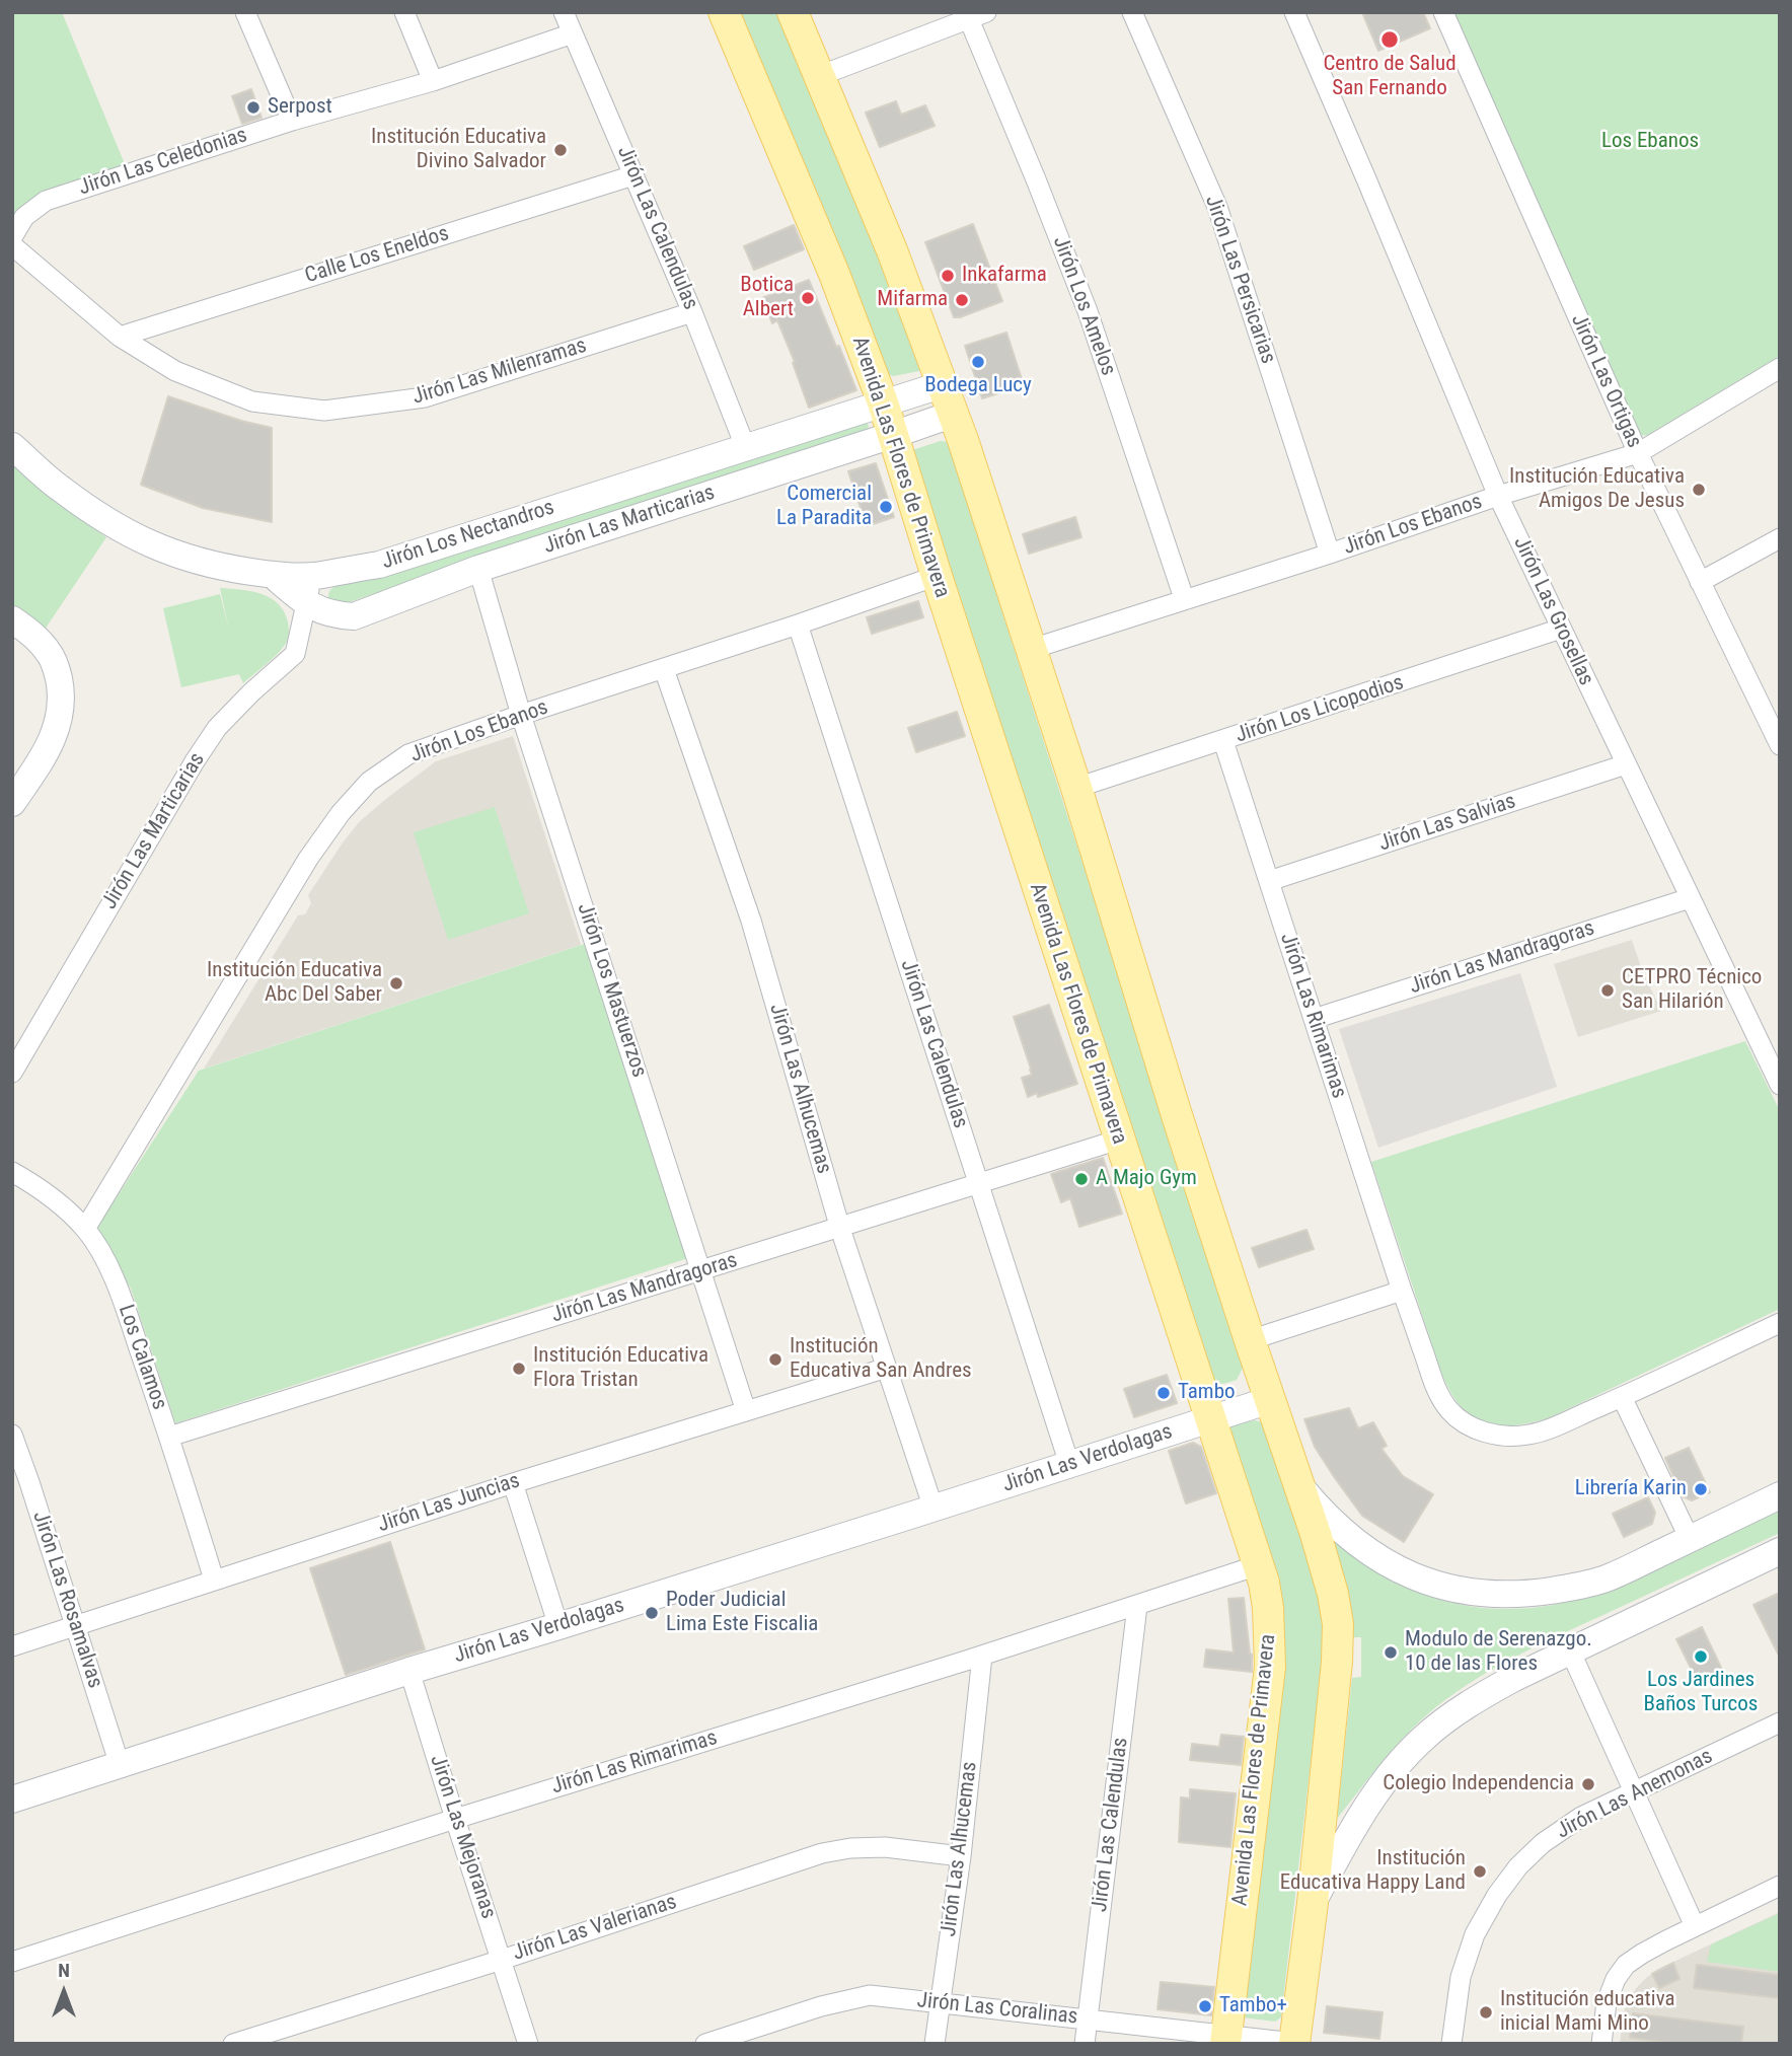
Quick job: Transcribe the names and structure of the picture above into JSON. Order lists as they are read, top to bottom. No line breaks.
{"streets":{"main road":["Avenida Las Flores de Primavera"],"street":["Jirón Las Celedonias","Jirón Las Calendulas","Calle Los Eneldos","Jirón Las Persicarias","Jirón Los Amelos","Jirón Las Milenramas","Jirón Las Ortigas","Jirón Las Marticarias","Jirón Los Ebanos","Jirón Los Nectandros","Jirón Las Grosellas","Jirón Los Licopodios","Jirón Las Salvias","Jirón Las Mandragoras","Jirón Los Mastuerzos","Jirón Las Rimarimas","Jirón Las Alhucemas","Los Calamos","Jirón Las Verdolagas","Jirón Las Juncias","Jirón Las Rosamalvas","Jirón Las Anemonas","Jirón Las Mejoranas","Jirón Las Valerianas","Jirón Las Coralinas"]},"crossings":[["Jirón Las Celedonias","Jirón Las Calendulas"],["Jirón Las Calendulas","Calle Los Eneldos"],["Jirón Las Calendulas","Jirón Las Milenramas"],["Jirón Las Calendulas","Jirón Los Ebanos"],["Jirón Las Calendulas","Jirón Los Nectandros"],["Jirón Las Calendulas","Jirón Las Mandragoras"],["Jirón Las Calendulas","Jirón Las Rimarimas"],["Jirón Las Calendulas","Jirón Las Verdolagas"],["Jirón Las Calendulas","Jirón Las Coralinas"],["Calle Los Eneldos","Jirón Las Milenramas"],["Jirón Las Persicarias","Jirón Los Ebanos"],["Jirón Los Amelos","Jirón Los Ebanos"],["Jirón Las Ortigas","Jirón Los Ebanos"],["Avenida Las Flores de Primavera","Jirón Las Marticarias"],["Avenida Las Flores de Primavera","Jirón Los Ebanos"],["Avenida Las Flores de Primavera","Jirón Los Nectandros"],["Avenida Las Flores de Primavera","Jirón Las Mandragoras"],["Avenida Las Flores de Primavera","Jirón Las Rimarimas"],["Avenida Las Flores de Primavera","Jirón Las Verdolagas"],["Avenida Las Flores de Primavera","Jirón Las Coralinas"],["Jirón Las Marticarias","Jirón Los Nectandros"],["Jirón Las Marticarias","Jirón Los Mastuerzos"],["Jirón Los Ebanos","Jirón Las Grosellas"],["Jirón Los Ebanos","Jirón Los Mastuerzos"],["Jirón Los Ebanos","Jirón Las Alhucemas"],["Jirón Los Ebanos","Los Calamos"],["Jirón Las Grosellas","Jirón Los Licopodios"],["Jirón Las Grosellas","Jirón Las Salvias"],["Jirón Las Grosellas","Jirón Las Mandragoras"],["Jirón Los Licopodios","Jirón Las Rimarimas"],["Jirón Las Salvias","Jirón Las Rimarimas"],["Jirón Las Mandragoras","Jirón Los Mastuerzos"],["Jirón Las Mandragoras","Jirón Las Rimarimas"],["Jirón Las Mandragoras","Jirón Las Alhucemas"],["Jirón Las Mandragoras","Los Calamos"],["Jirón Los Mastuerzos","Jirón Las Juncias"],["Jirón Las Rimarimas","Jirón Las Alhucemas"],["Jirón Las Rimarimas","Jirón Las Mejoranas"],["Jirón Las Alhucemas","Jirón Las Verdolagas"],["Jirón Las Alhucemas","Jirón Las Juncias"],["Jirón Las Alhucemas","Jirón Las Valerianas"],["Jirón Las Alhucemas","Jirón Las Coralinas"],["Los Calamos","Jirón Las Juncias"],["Jirón Las Verdolagas","Jirón Las Rosamalvas"],["Jirón Las Verdolagas","Jirón Las Mejoranas"],["Jirón Las Juncias","Jirón Las Rosamalvas"],["Jirón Las Mejoranas","Jirón Las Valerianas"]],"parks":["Los Ebanos"],"places":["Centro de Salud San Fernando","Serpost","Institución Educativa Divino Salvador","Inkafarma","Botica Albert","Mifarma","Bodega Lucy","Institución Educativa Amigos De Jesus","Comercial La Paradita","Institución Educativa Abc Del Saber","CETPRO Técnico San Hilarión","A Majo Gym","Institución Educativa San Andres","Institución Educativa Flora Tristan","Tambo","Librería Karin","Poder Judicial Lima Este Fiscalia","Modulo de Serenazgo. 10 de las Flores","Los Jardines Baños Turcos","Colegio Independencia","Institución Educativa Happy Land","Tambo+","Institución educativa inicial Mami Mino"],"north":"top"}
